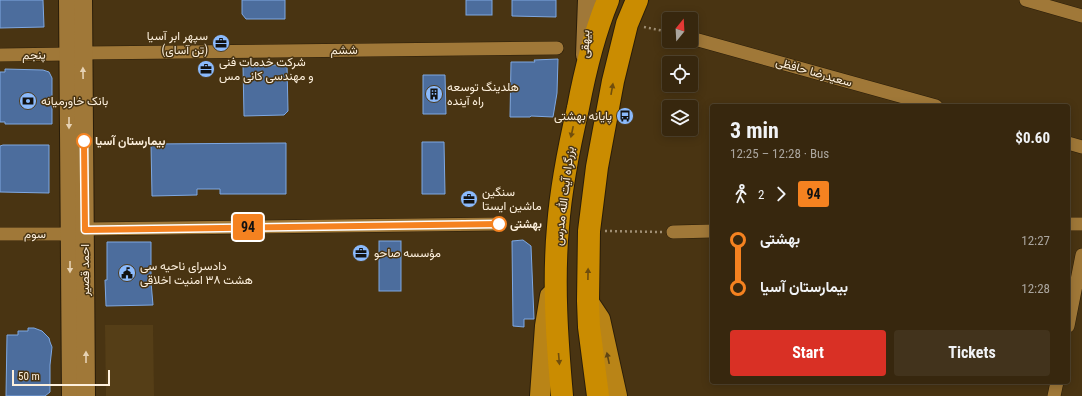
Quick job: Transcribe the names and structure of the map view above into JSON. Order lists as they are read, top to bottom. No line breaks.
{"streets":{"highway":["بزرگراه آیت الله مدرس"],"main road":["بیهقی","احمد قصیر"],"street":["ششم","پنجم","سعیدرضا حافظی","سوم"]},"crossings":[["بیهقی","بزرگراه آیت الله مدرس"],["ششم","پنجم"],["ششم","احمد قصیر"],["پنجم","احمد قصیر"],["سوم","احمد قصیر"]],"places":{"office":["سپهر ابر آسیا (تن آسای)","شرکت خدمات فنی و مهندسی کانی مس","سنگین ماشین ایستا","مؤسسه صاحو"],"building":["هلدینگ توسعه راه آینده"],"bank":["بانک خاورمیانه"],"bus stop":["پایانه بهشتی"],"other":["بیمارستان آسیا","بهشتی"],"public building":["دادسرای ناحیه سی هشت ۳۸ امنیت اخلاقی"]},"lines":["bus line 94"],"scale_bar":"50 m","north":"top","page":{"on_map":"94","heading":["3 min","12:25 – 12:28 · Bus","$0.60"],"legs":["2","94"],"list":[{"name":"بهشتی","value":"12:27"},{"name":"بیمارستان آسیا","value":"12:28"}],"buttons":["Start","Tickets"],"scale":"50 m"}}
